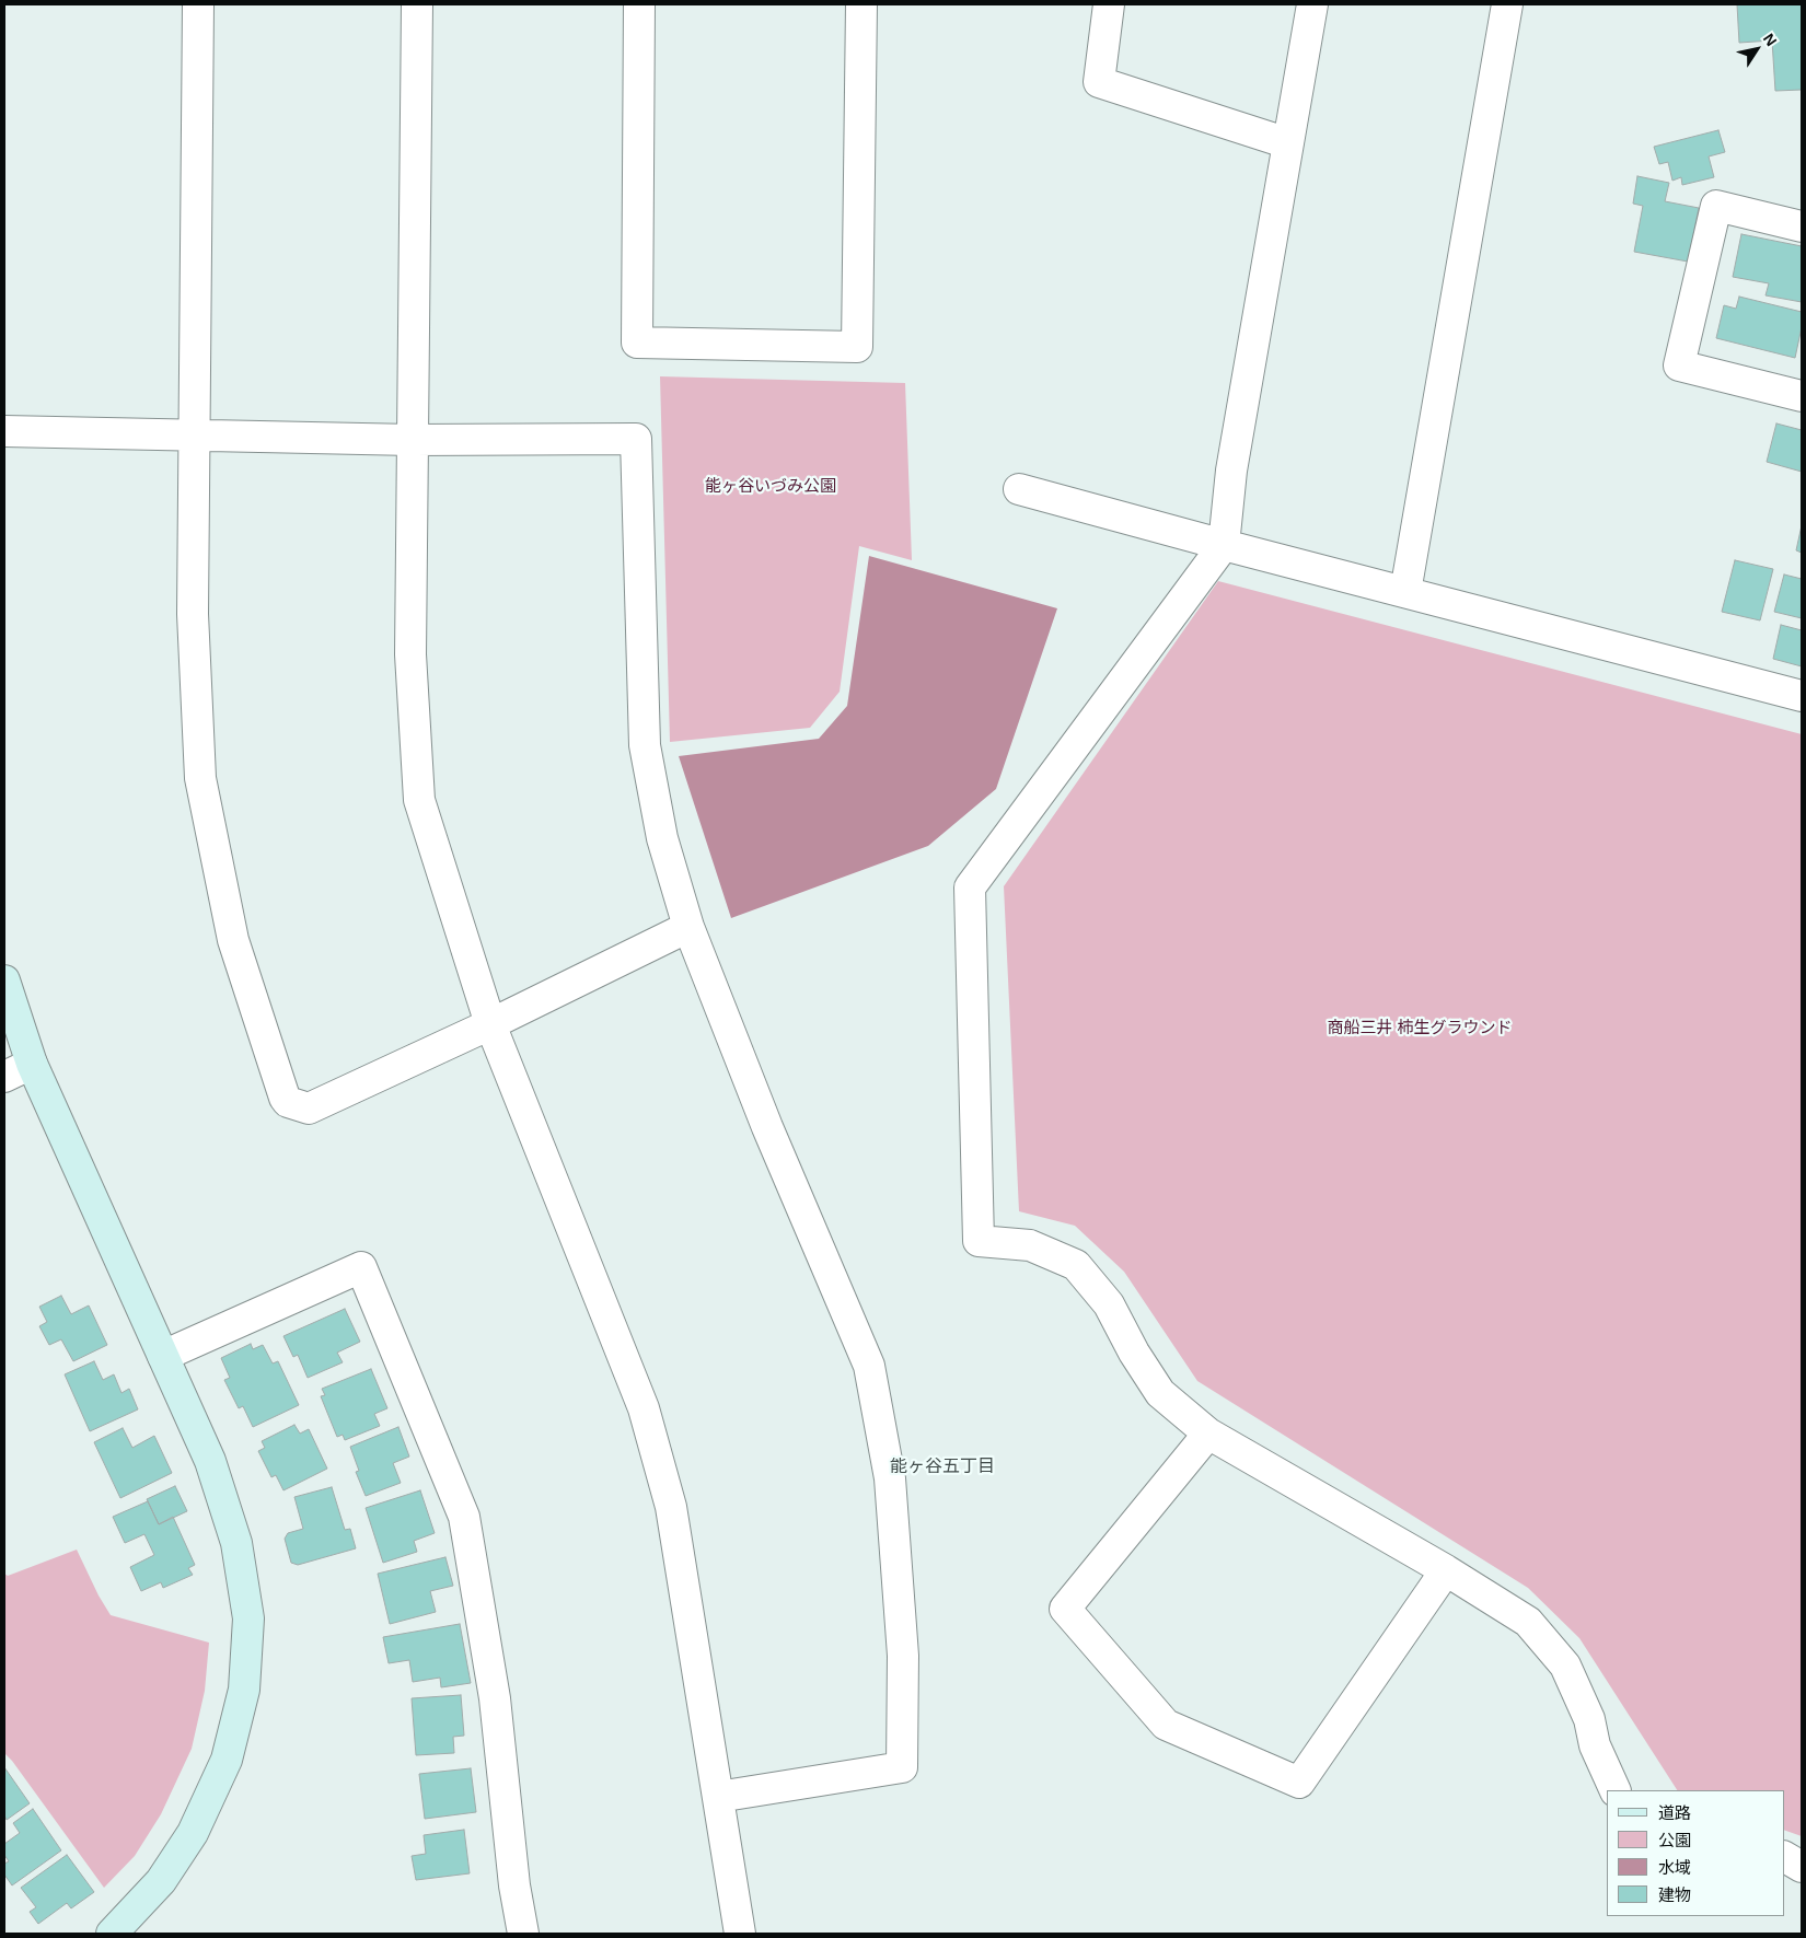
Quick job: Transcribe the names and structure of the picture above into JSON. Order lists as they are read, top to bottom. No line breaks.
{"districts":["能ヶ谷五丁目"],"parks":["能ヶ谷いづみ公園","商船三井 柿生グラウンド"],"legend":["道路","公園","水域","建物"],"north":"top right"}
